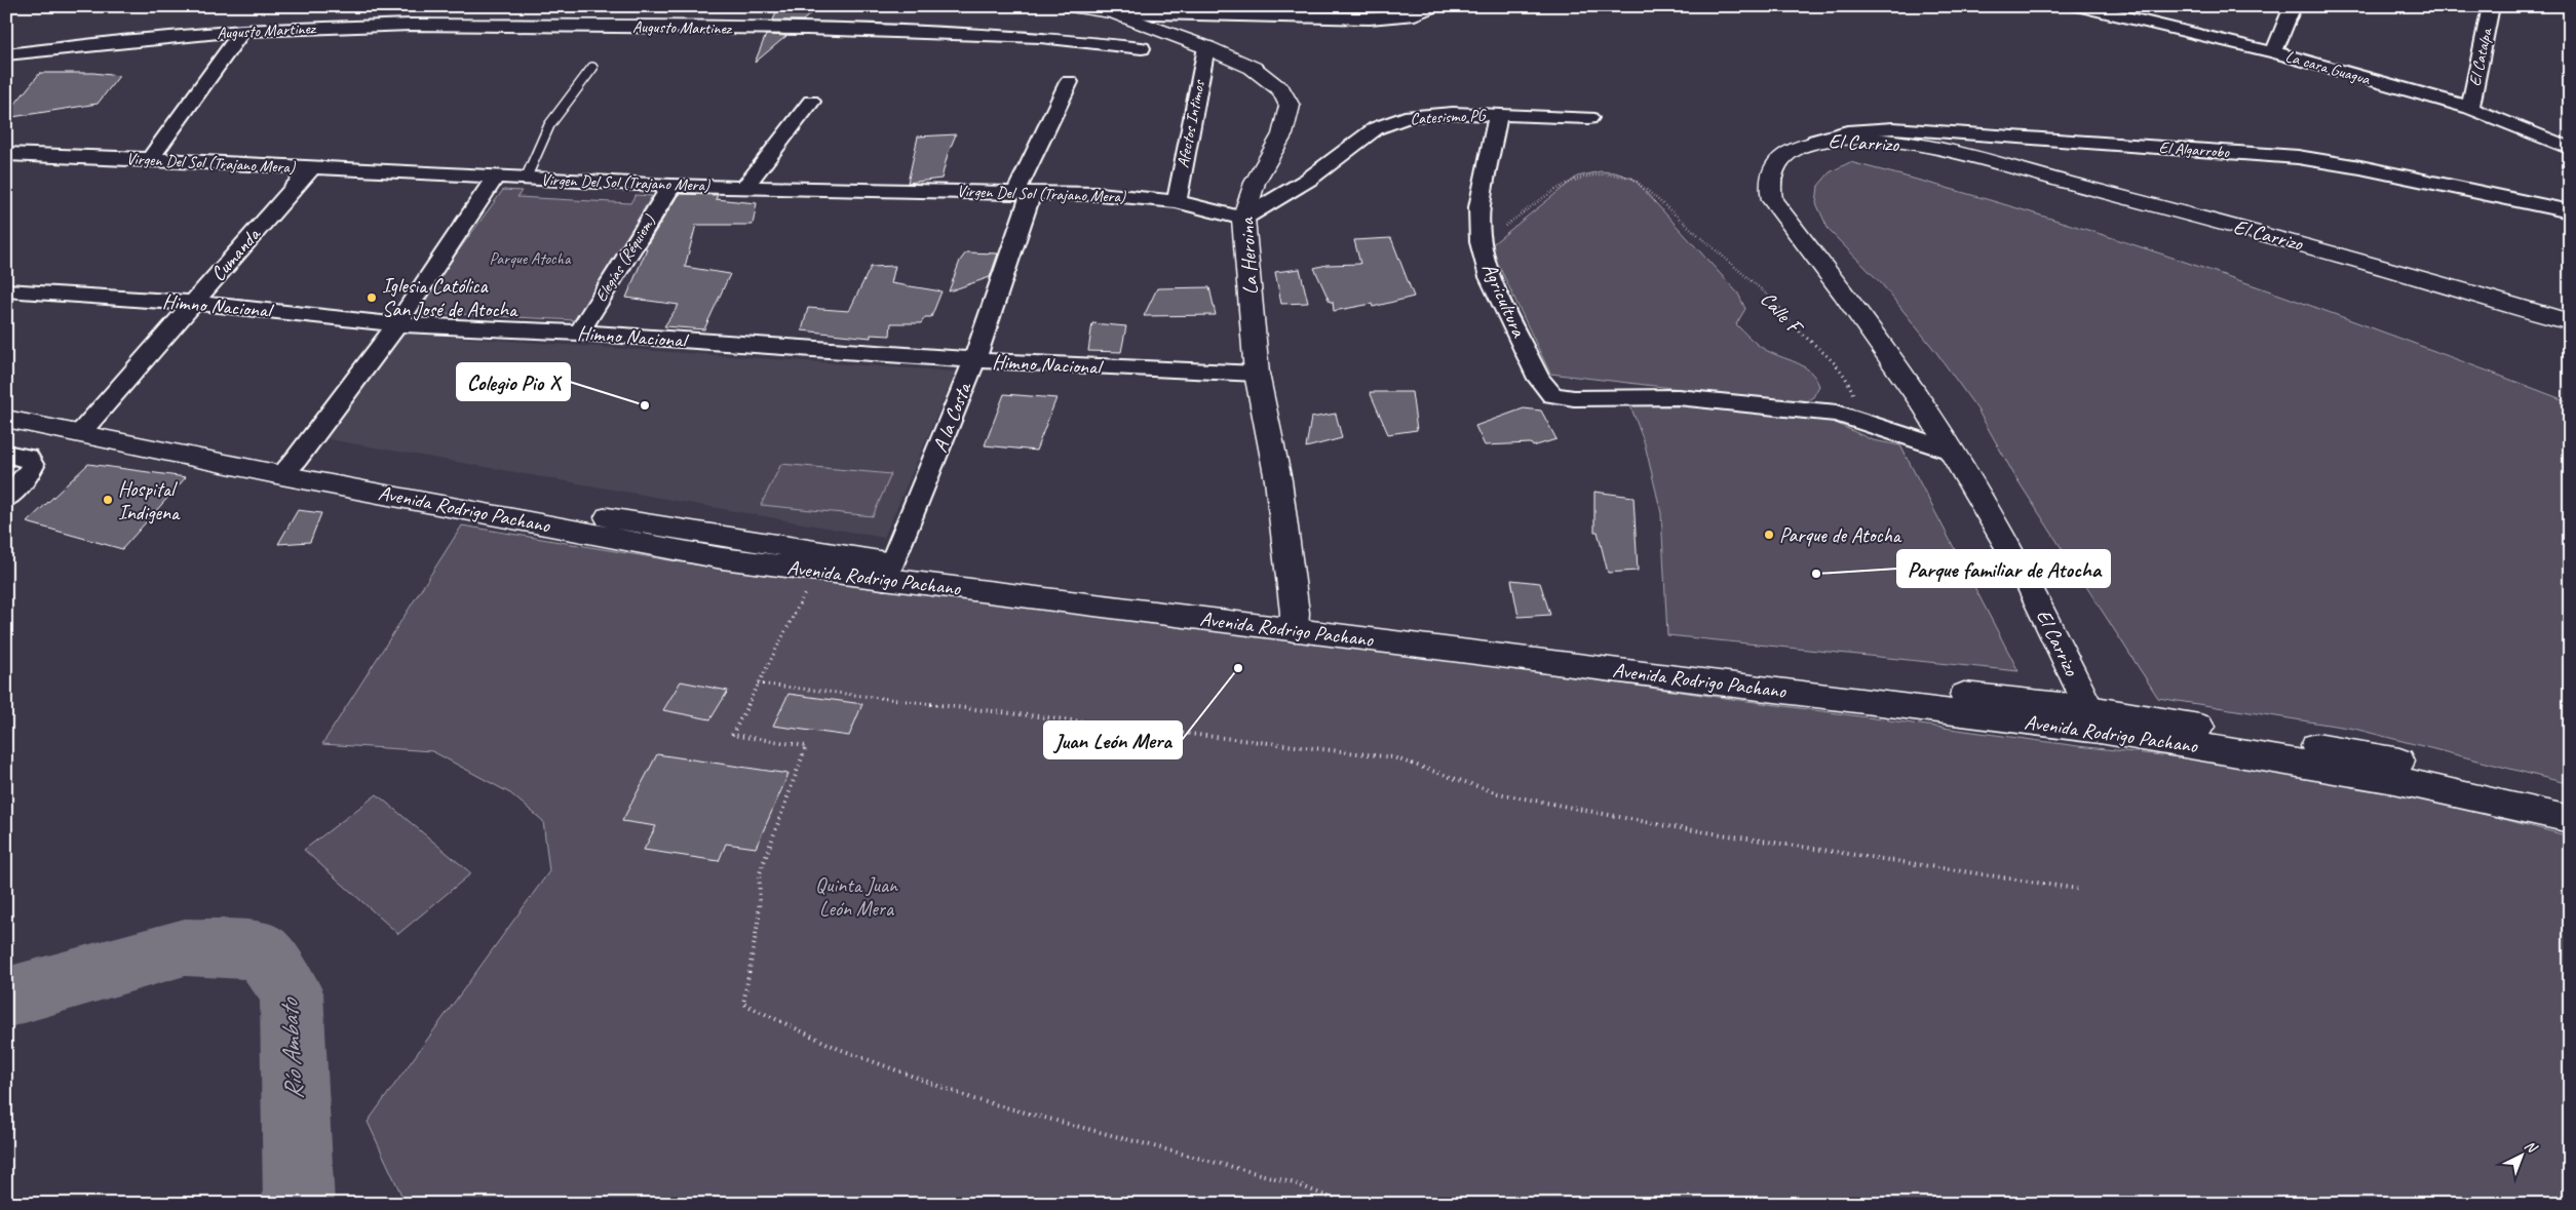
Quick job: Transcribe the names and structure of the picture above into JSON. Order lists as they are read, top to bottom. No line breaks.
{"streets":{"street":["Augusto Martinez","El Catalpa","La cara Guagua","Catesismo PG","Afectos Intimos","El Carrizo","El Algarrobo","Virgen Del Sol (Trajano Mera)","Cumanda","La Heroina","Elegías (Réquiem)","Agricultura","Himno Nacional","A la Costa","Avenida Rodrigo Pachano"],"path":["Calle F"]},"crossings":[["El Catalpa","La cara Guagua"],["Catesismo PG","Virgen Del Sol (Trajano Mera)"],["Catesismo PG","La Heroina"],["Catesismo PG","Agricultura"],["Afectos Intimos","Virgen Del Sol (Trajano Mera)"],["Afectos Intimos","La Heroina"],["El Carrizo","El Algarrobo"],["El Carrizo","Avenida Rodrigo Pachano"],["Virgen Del Sol (Trajano Mera)","Cumanda"],["Virgen Del Sol (Trajano Mera)","La Heroina"],["Virgen Del Sol (Trajano Mera)","Elegías (Réquiem)"],["Virgen Del Sol (Trajano Mera)","A la Costa"],["Cumanda","Himno Nacional"],["Cumanda","Avenida Rodrigo Pachano"],["La Heroina","Himno Nacional"],["La Heroina","Avenida Rodrigo Pachano"],["Elegías (Réquiem)","Himno Nacional"],["Agricultura","Calle F"],["Himno Nacional","A la Costa"],["A la Costa","Avenida Rodrigo Pachano"]],"water":["Río Ambato"],"parks":["Parque Atocha","Quinta Juan León Mera"],"places":["Iglesia Católica San José de Atocha","Colegio Pio X","Hospital Indigena","Parque de Atocha","Parque familiar de Atocha","Juan León Mera"],"north":"top right"}
